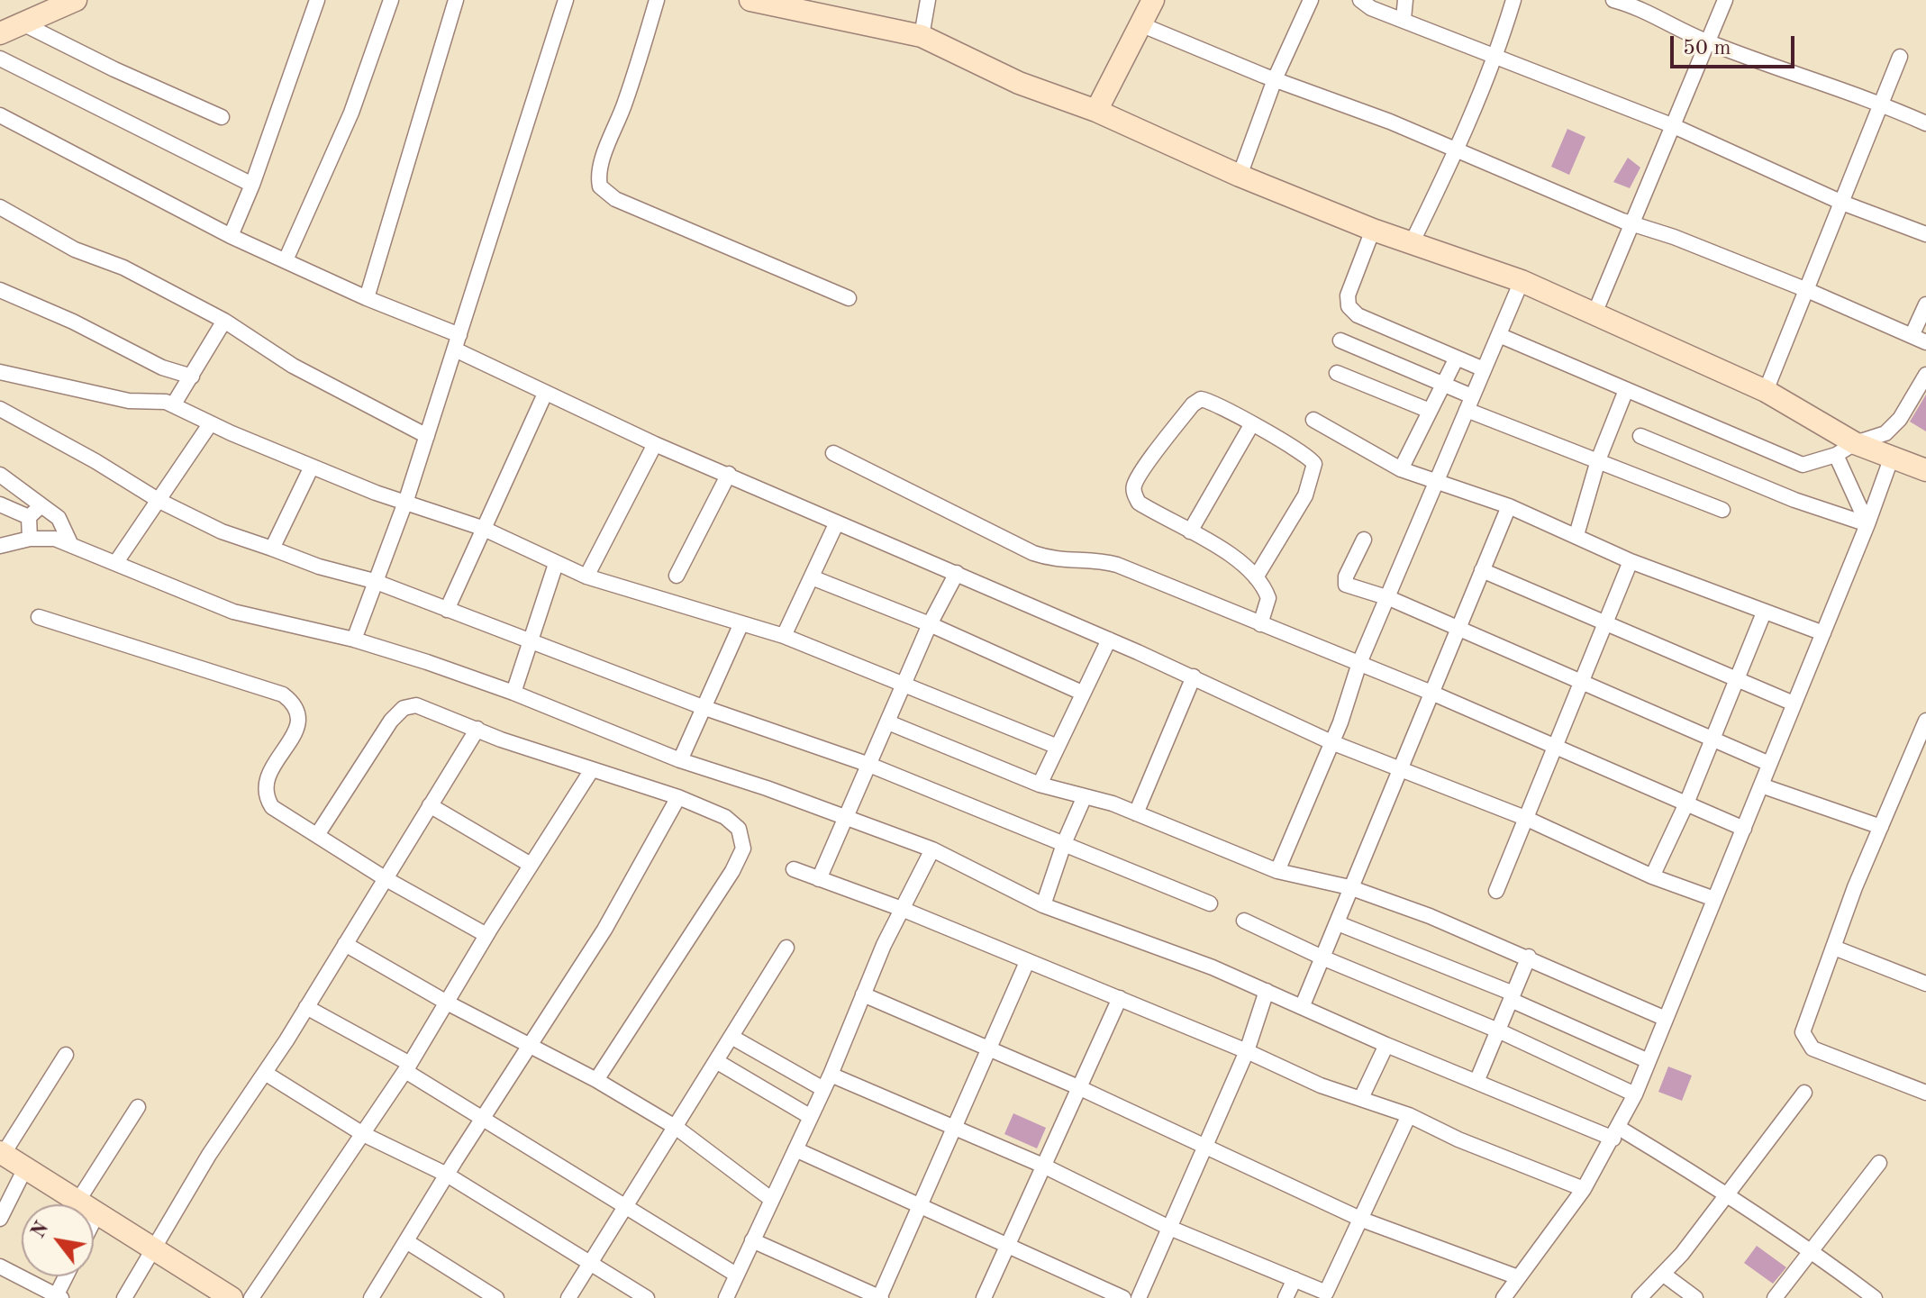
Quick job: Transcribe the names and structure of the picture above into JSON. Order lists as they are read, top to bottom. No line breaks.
{"scale_bar":"50 m","north":"top left"}
